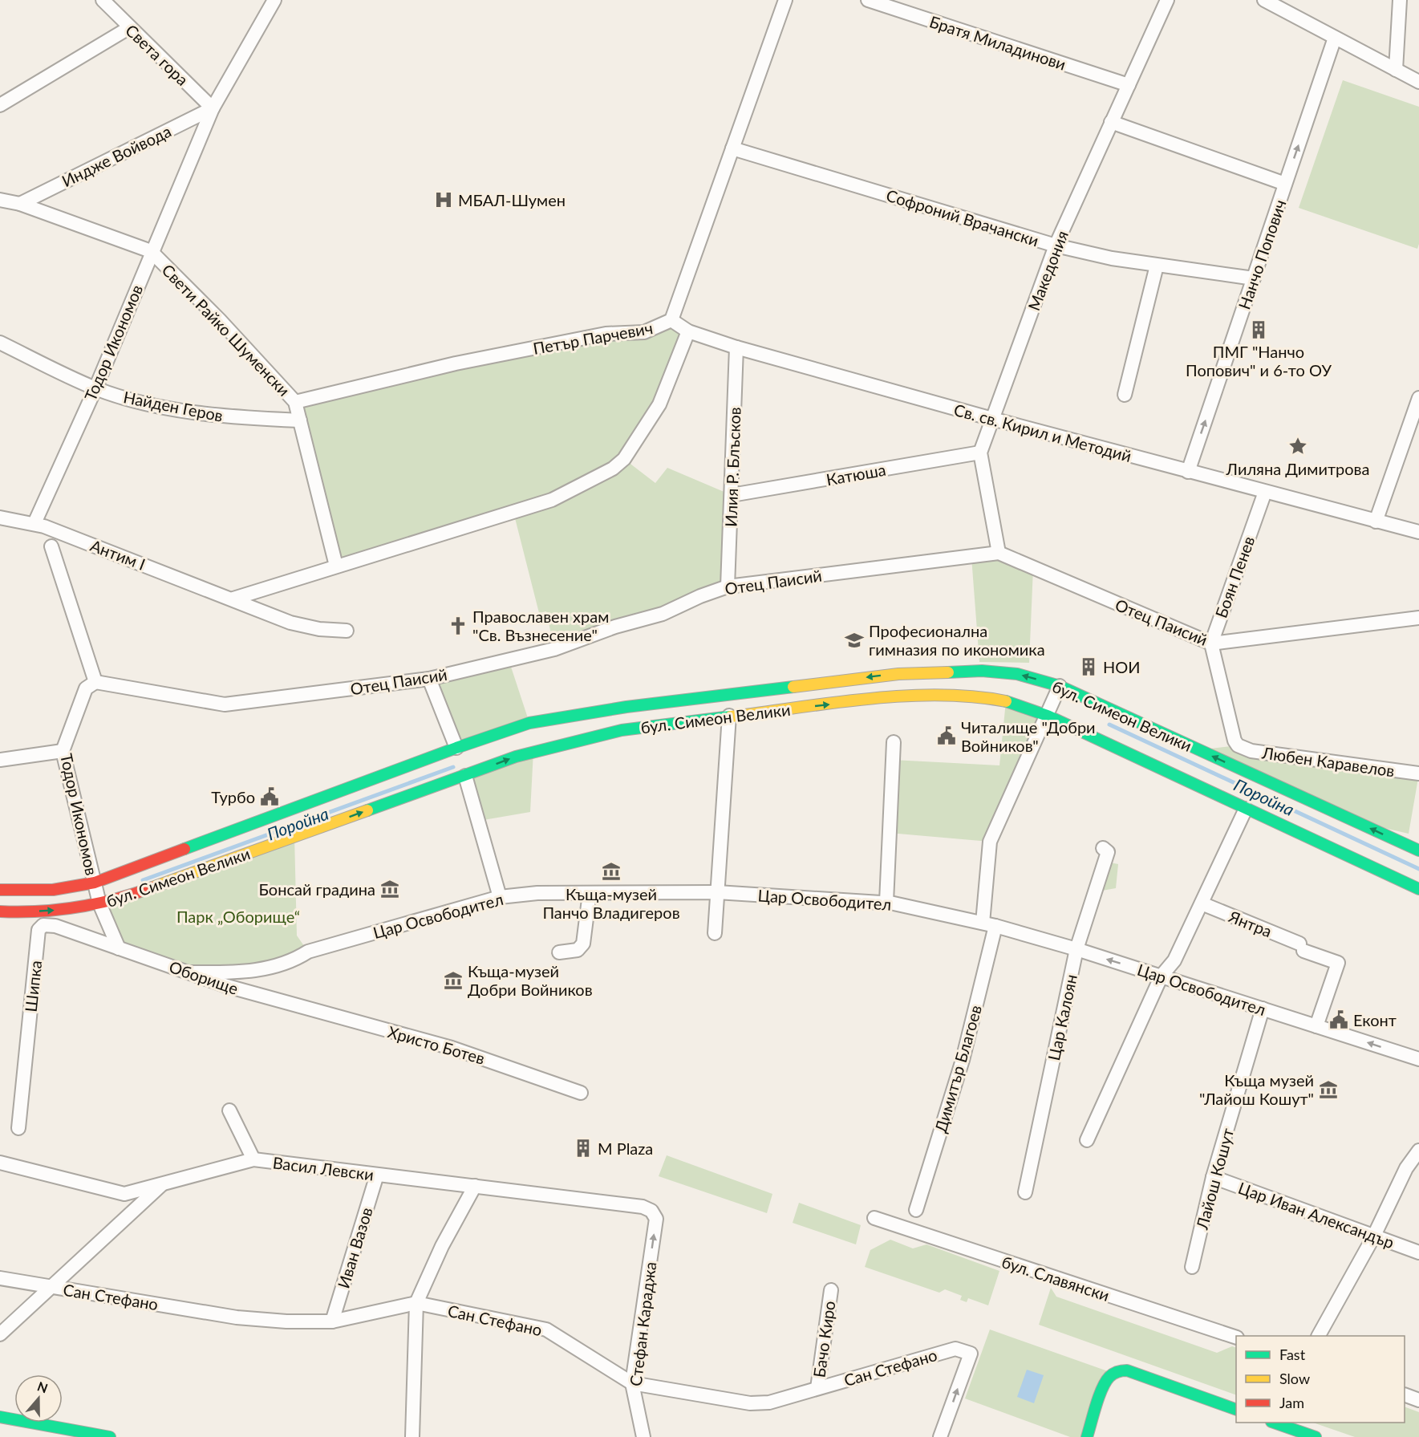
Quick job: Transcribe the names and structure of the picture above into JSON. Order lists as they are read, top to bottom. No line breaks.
{"streets":{"main road":["бул. Симеон Велики"],"street":["Братя Миладинови","Света гора","Индже Войвода","Софроний Врачански","Нанчо Попович","Македония","Свети Райко Шуменски","Петър Парчевич","Тодор Икономов","Найден Геров","Св. св. Кирил и Методий","Илия Р. Блъсков","Катюша","Антим I","Боян Пенев","Отец Паисий","Любен Каравелов","Цар Освободител","Янтра","Оборище","Шипка","Цар Калоян","Христо Ботев","Димитър Благоев","Васил Левски","Лайош Кошут","Цар Иван Александър","Иван Вазов","бул. Славянски","Сан Стефано","Стефан Караджа","Бачо Киро"]},"crossings":[["Братя Миладинови","Македония"],["Света гора","Индже Войвода"],["Света гора","Тодор Икономов"],["Индже Войвода","Свети Райко Шуменски"],["Индже Войвода","Тодор Икономов"],["Софроний Врачански","Нанчо Попович"],["Софроний Врачански","Македония"],["Софроний Врачански","Петър Парчевич"],["Нанчо Попович","Св. св. Кирил и Методий"],["Македония","Св. св. Кирил и Методий"],["Македония","Катюша"],["Македония","Отец Паисий"],["Свети Райко Шуменски","Петър Парчевич"],["Свети Райко Шуменски","Тодор Икономов"],["Свети Райко Шуменски","Найден Геров"],["Петър Парчевич","Св. св. Кирил и Методий"],["Тодор Икономов","Найден Геров"],["Тодор Икономов","Антим I"],["Тодор Икономов","Отец Паисий"],["Тодор Икономов","бул. Симеон Велики"],["Тодор Икономов","Оборище"],["Тодор Икономов","Шипка"],["Св. св. Кирил и Методий","Илия Р. Блъсков"],["Св. св. Кирил и Методий","Боян Пенев"],["Илия Р. Блъсков","Катюша"],["Илия Р. Блъсков","Отец Паисий"],["Боян Пенев","Отец Паисий"],["Боян Пенев","Любен Каравелов"],["Отец Паисий","Любен Каравелов"],["бул. Симеон Велики","Димитър Благоев"],["Цар Освободител","Янтра"],["Цар Освободител","Оборище"],["Цар Освободител","Цар Калоян"],["Цар Освободител","Димитър Благоев"],["Цар Освободител","Лайош Кошут"],["Оборище","Шипка"],["Оборище","Христо Ботев"],["Васил Левски","Иван Вазов"],["Васил Левски","Стефан Караджа"],["Лайош Кошут","Цар Иван Александър"],["Иван Вазов","Сан Стефано"],["Сан Стефано","Стефан Караджа"],["Сан Стефано","Бачо Киро"]],"one_way":["Стефан Караджа"],"water":["Поройна"],"parks":["Парк „Оборище“"],"places":{"hospital":["МБАЛ-Шумен"],"building":["ПМГ \"Нанчо Попович\" и 6-то ОУ","НОИ","M Plaza"],"place":["Лиляна Димитрова"],"church":["Православен храм \"Св. Възнесение\""],"school or university":["Професионална гимназия по икономика"],"public building":["Читалище \"Добри Войников\"","Турбо","Еконт"],"museum":["Къща-музей Панчо Владигеров","Бонсай градина","Къща-музей Добри Войников","Къща музей \"Лайош Кошут\""]},"legend":["Fast","Slow","Jam"],"north":"top"}
